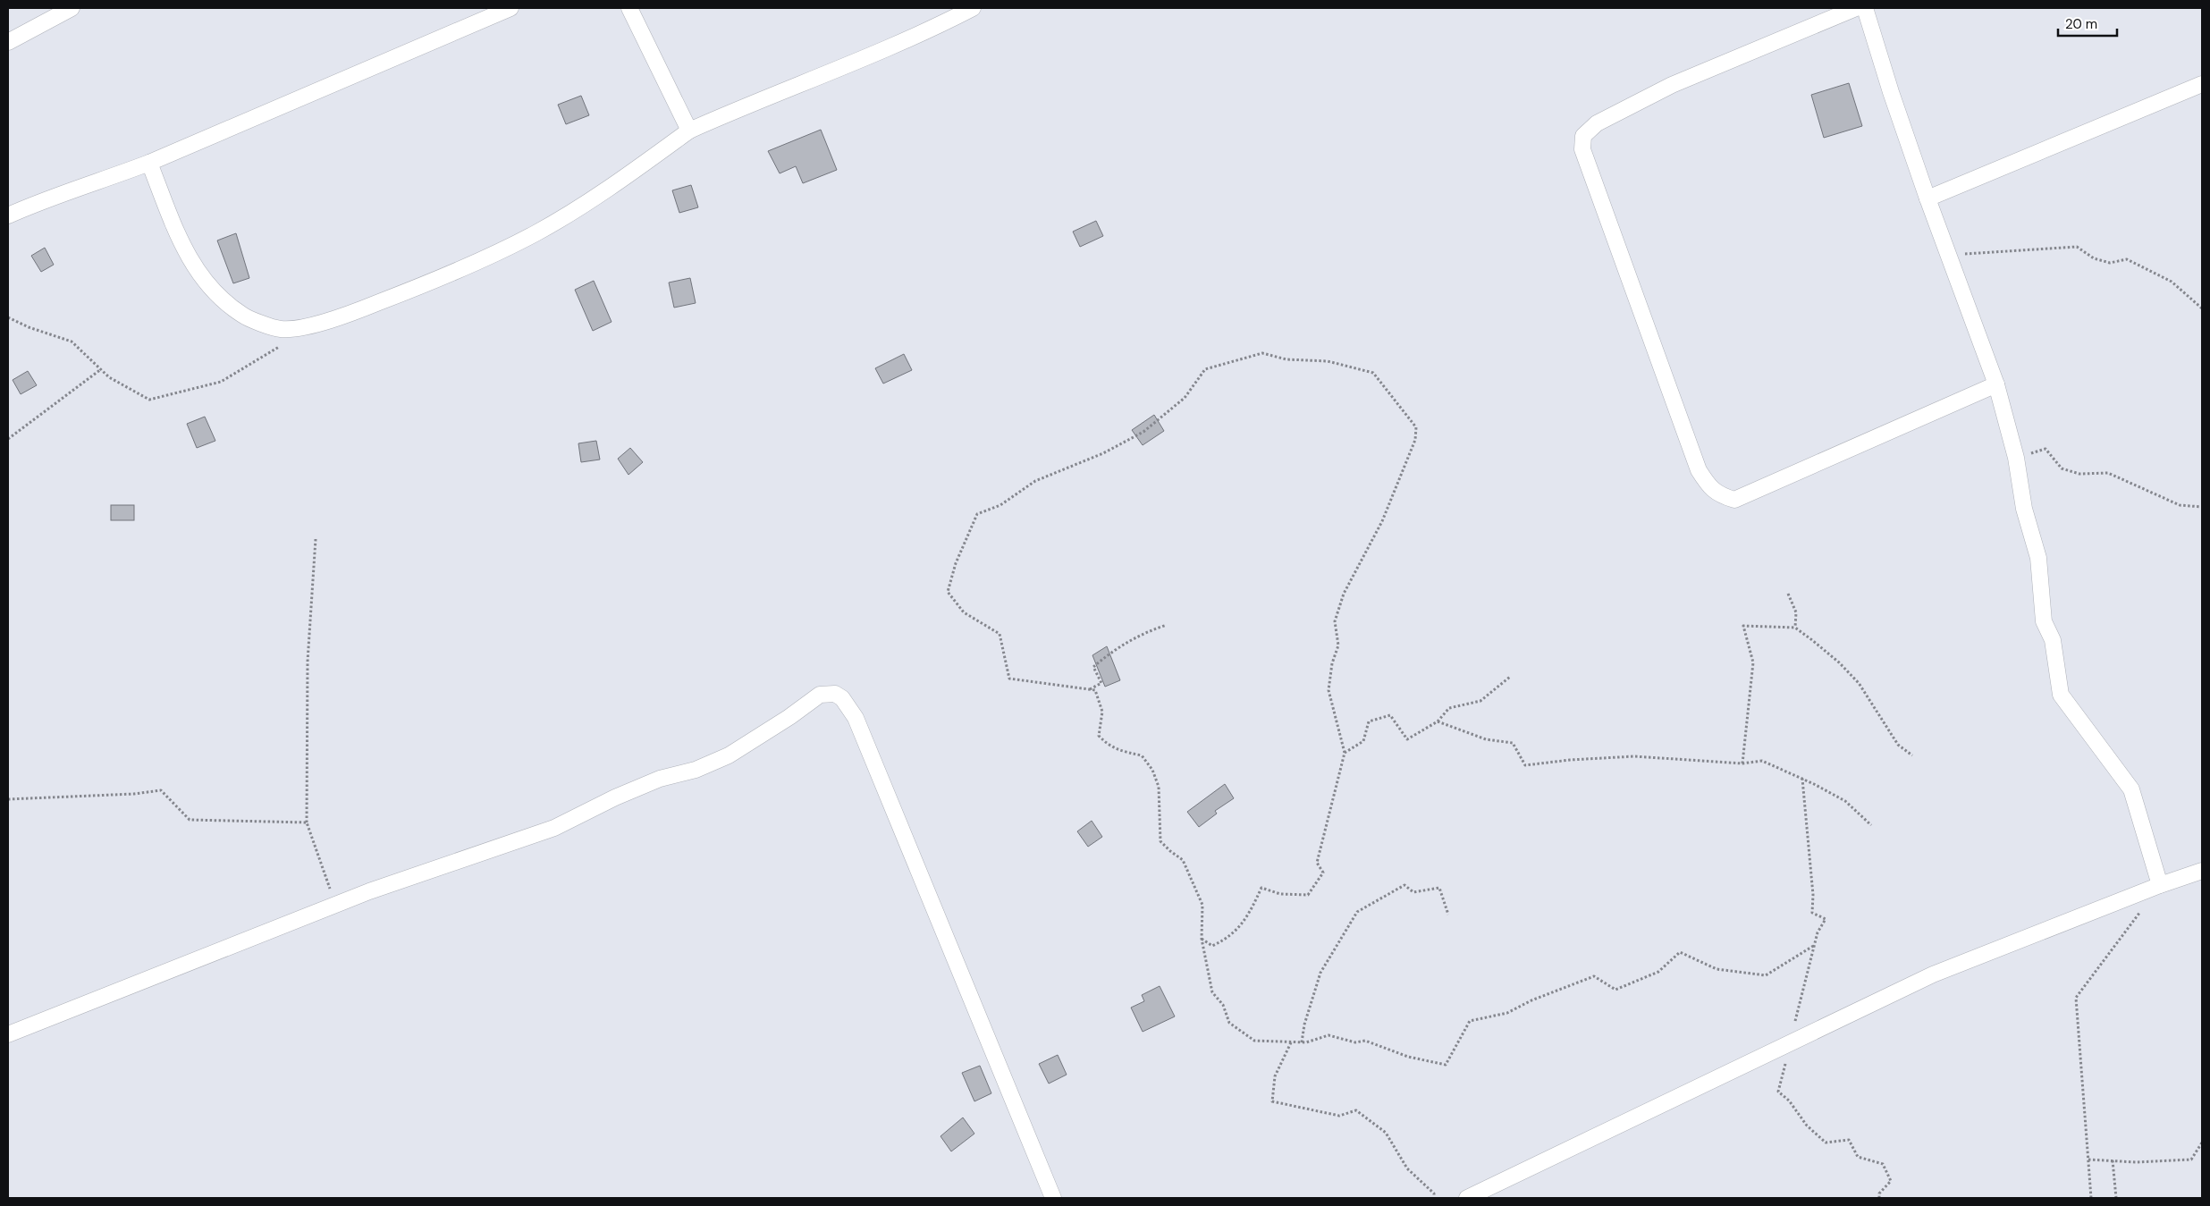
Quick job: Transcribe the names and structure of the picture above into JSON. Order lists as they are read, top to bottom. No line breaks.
{"scale_bar":"20 m"}
